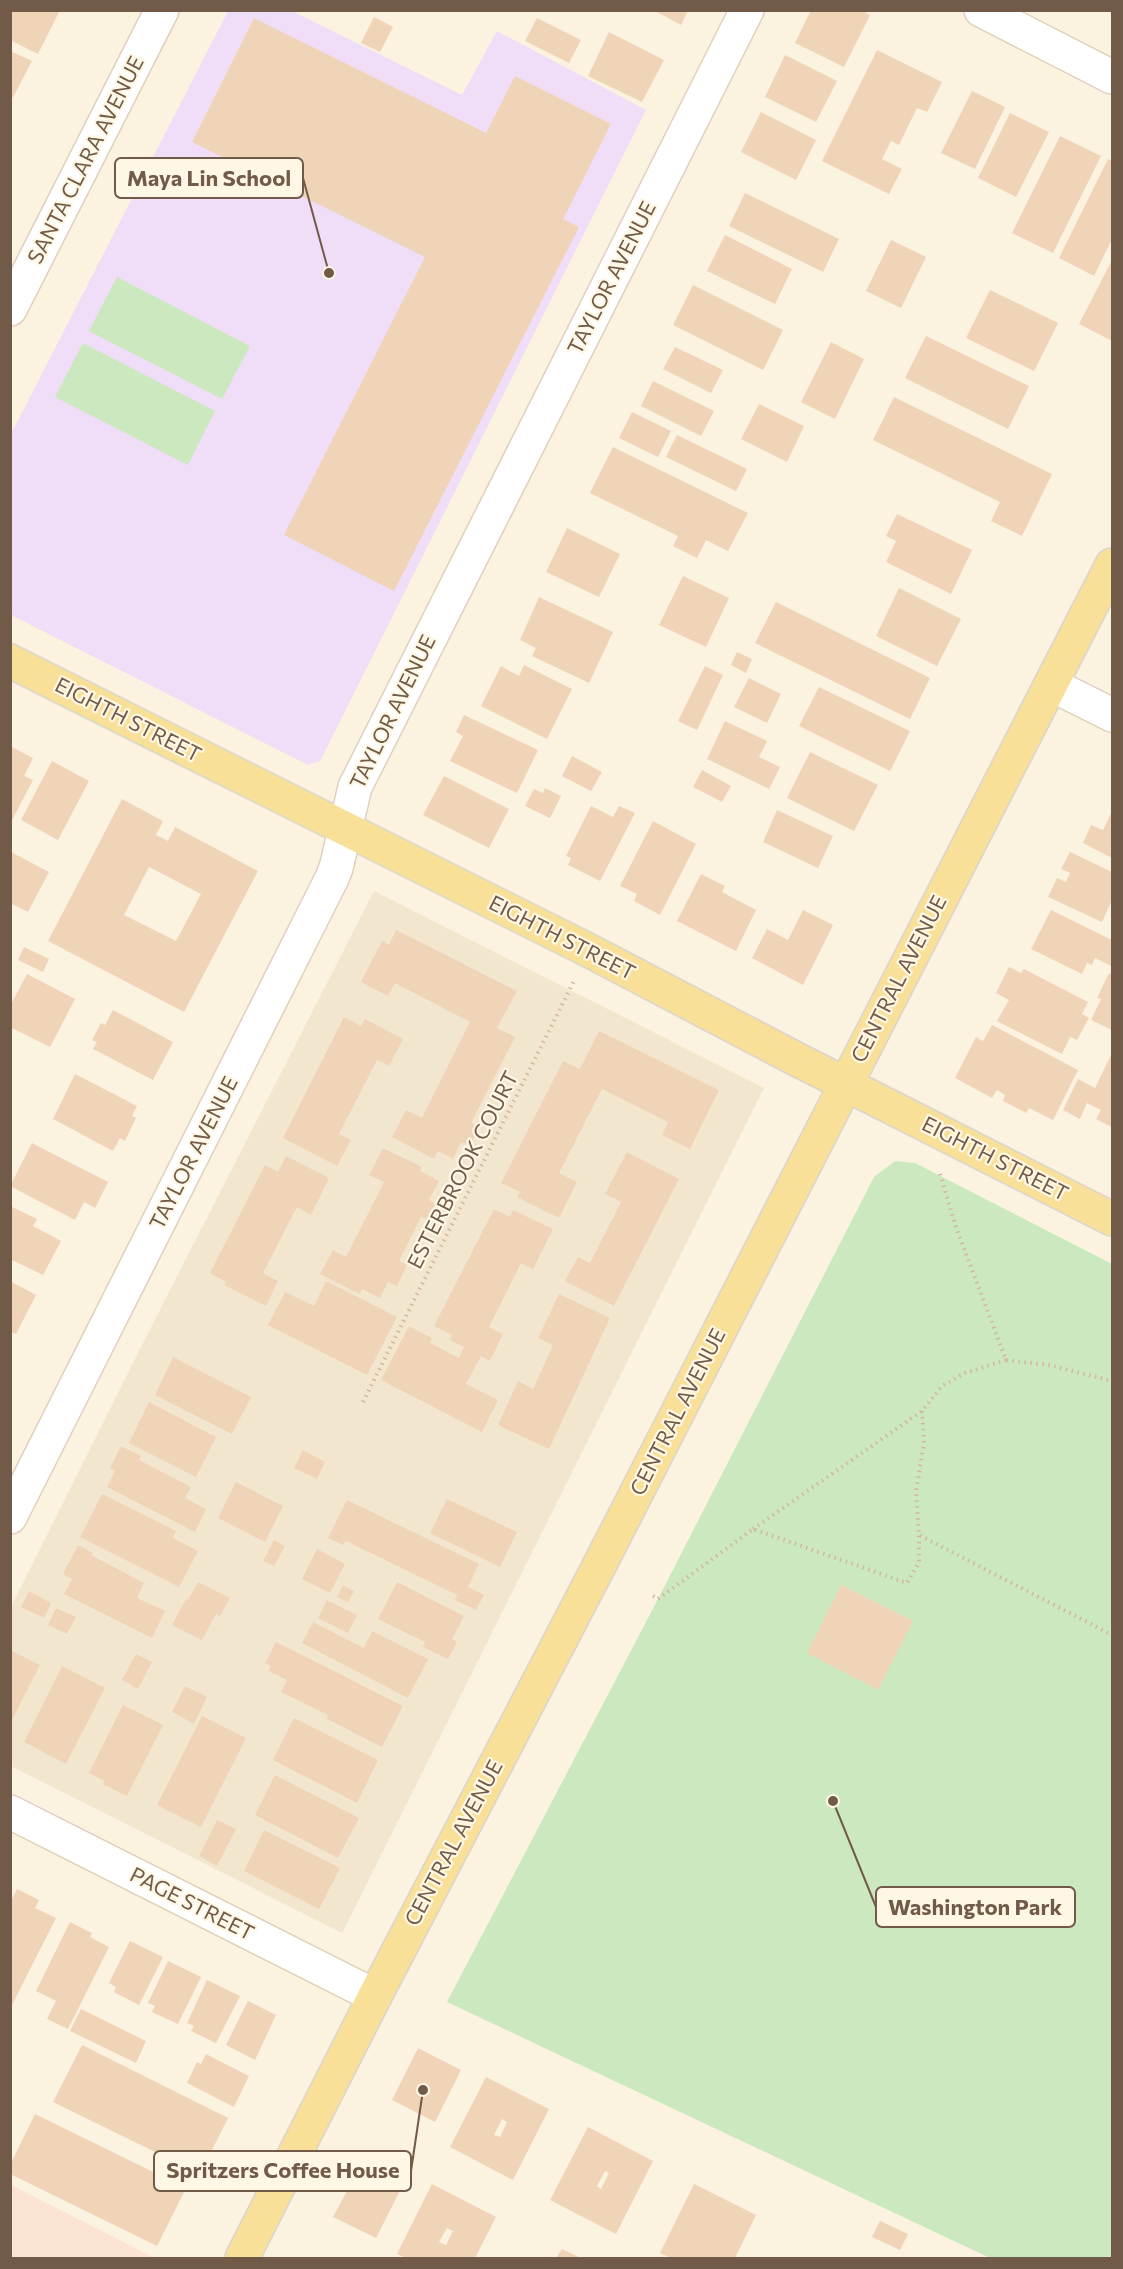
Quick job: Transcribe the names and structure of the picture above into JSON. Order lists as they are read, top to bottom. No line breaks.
{"streets":{"main road":["EIGHTH STREET","CENTRAL AVENUE"],"street":["SANTA CLARA AVENUE","TAYLOR AVENUE","PAGE STREET"],"path":["ESTERBROOK COURT"]},"crossings":[["TAYLOR AVENUE","EIGHTH STREET"],["EIGHTH STREET","CENTRAL AVENUE"],["EIGHTH STREET","ESTERBROOK COURT"],["CENTRAL AVENUE","PAGE STREET"]],"places":["Maya Lin School","Washington Park","Spritzers Coffee House"]}
